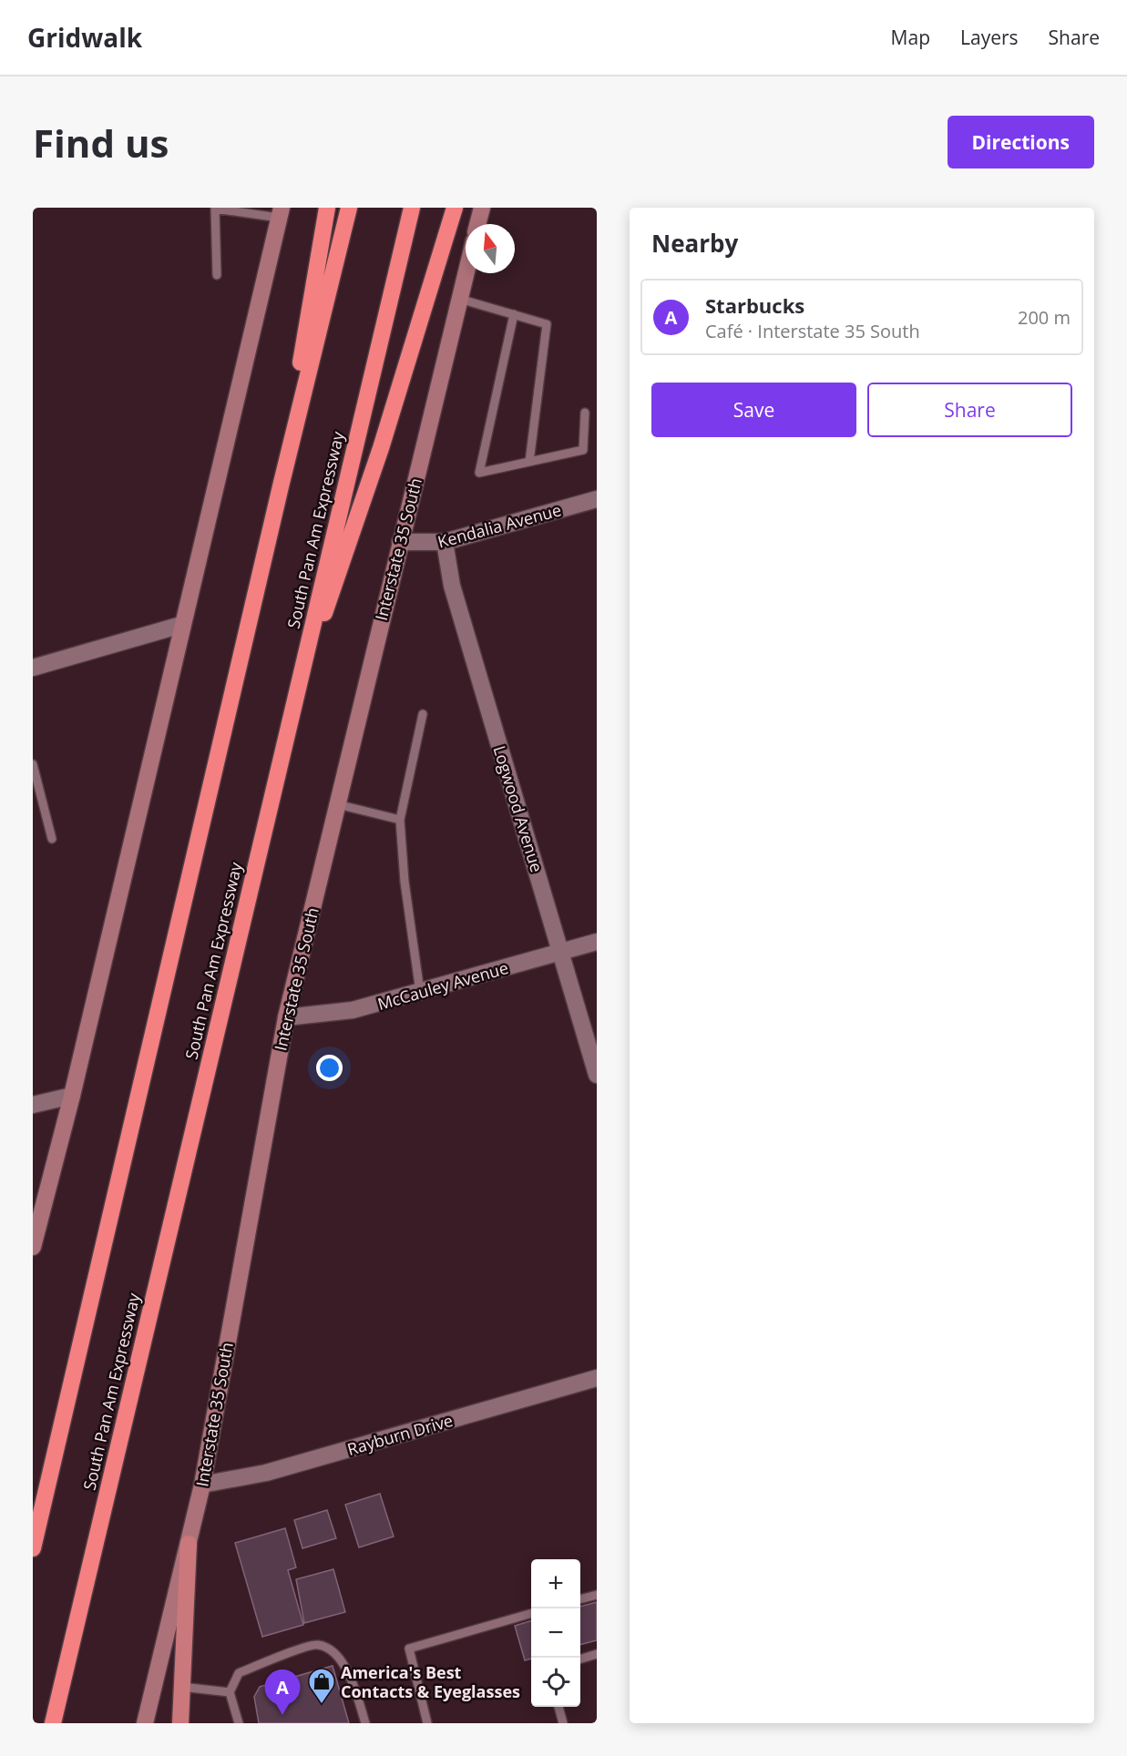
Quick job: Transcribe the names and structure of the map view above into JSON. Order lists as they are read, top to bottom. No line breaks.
{"streets":{"highway":["South Pan Am Expressway"],"main road":["Interstate 35 South"],"street":["Kendalia Avenue","Logwood Avenue","McCauley Avenue","Rayburn Drive"]},"crossings":[["Kendalia Avenue","Interstate 35 South"],["Kendalia Avenue","Logwood Avenue"],["Interstate 35 South","McCauley Avenue"],["Interstate 35 South","Rayburn Drive"],["Logwood Avenue","McCauley Avenue"]],"places":{"shop":["America's Best Contacts & Eyeglasses"]},"north":"top","page":{"header":"Gridwalk","nav":["Map","Layers","Share"],"buttons":["Directions",["Save","Share"]],"title":"Find us","heading":"Nearby","list":[{"mark":"A","name":"Starbucks","note":"Café · Interstate 35 South","value":"200 m"}],"map_buttons":["+","−"],"pins":"A"}}
